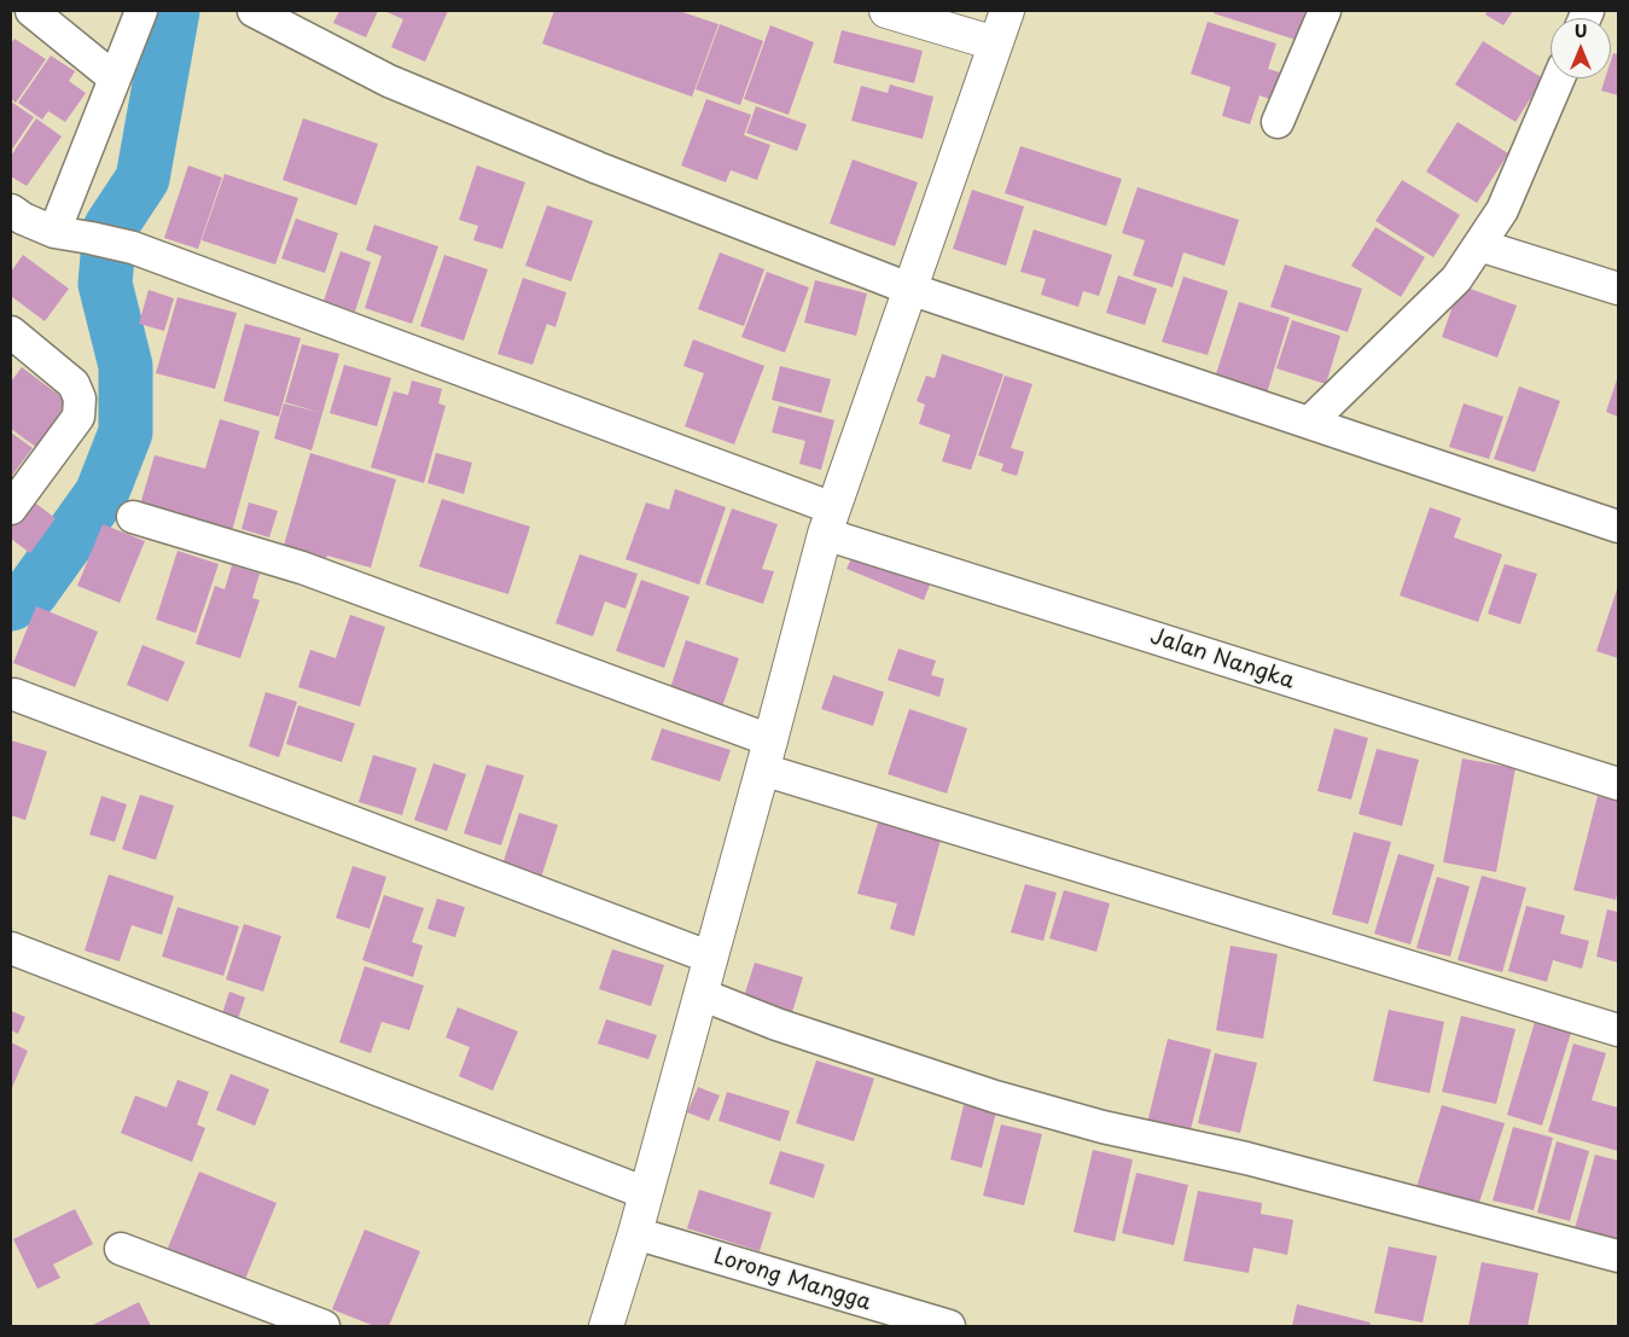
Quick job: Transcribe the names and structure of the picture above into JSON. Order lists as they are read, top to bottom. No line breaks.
{"streets":{"street":["Jalan Nangka","Lorong Mangga"]},"north":"top"}
